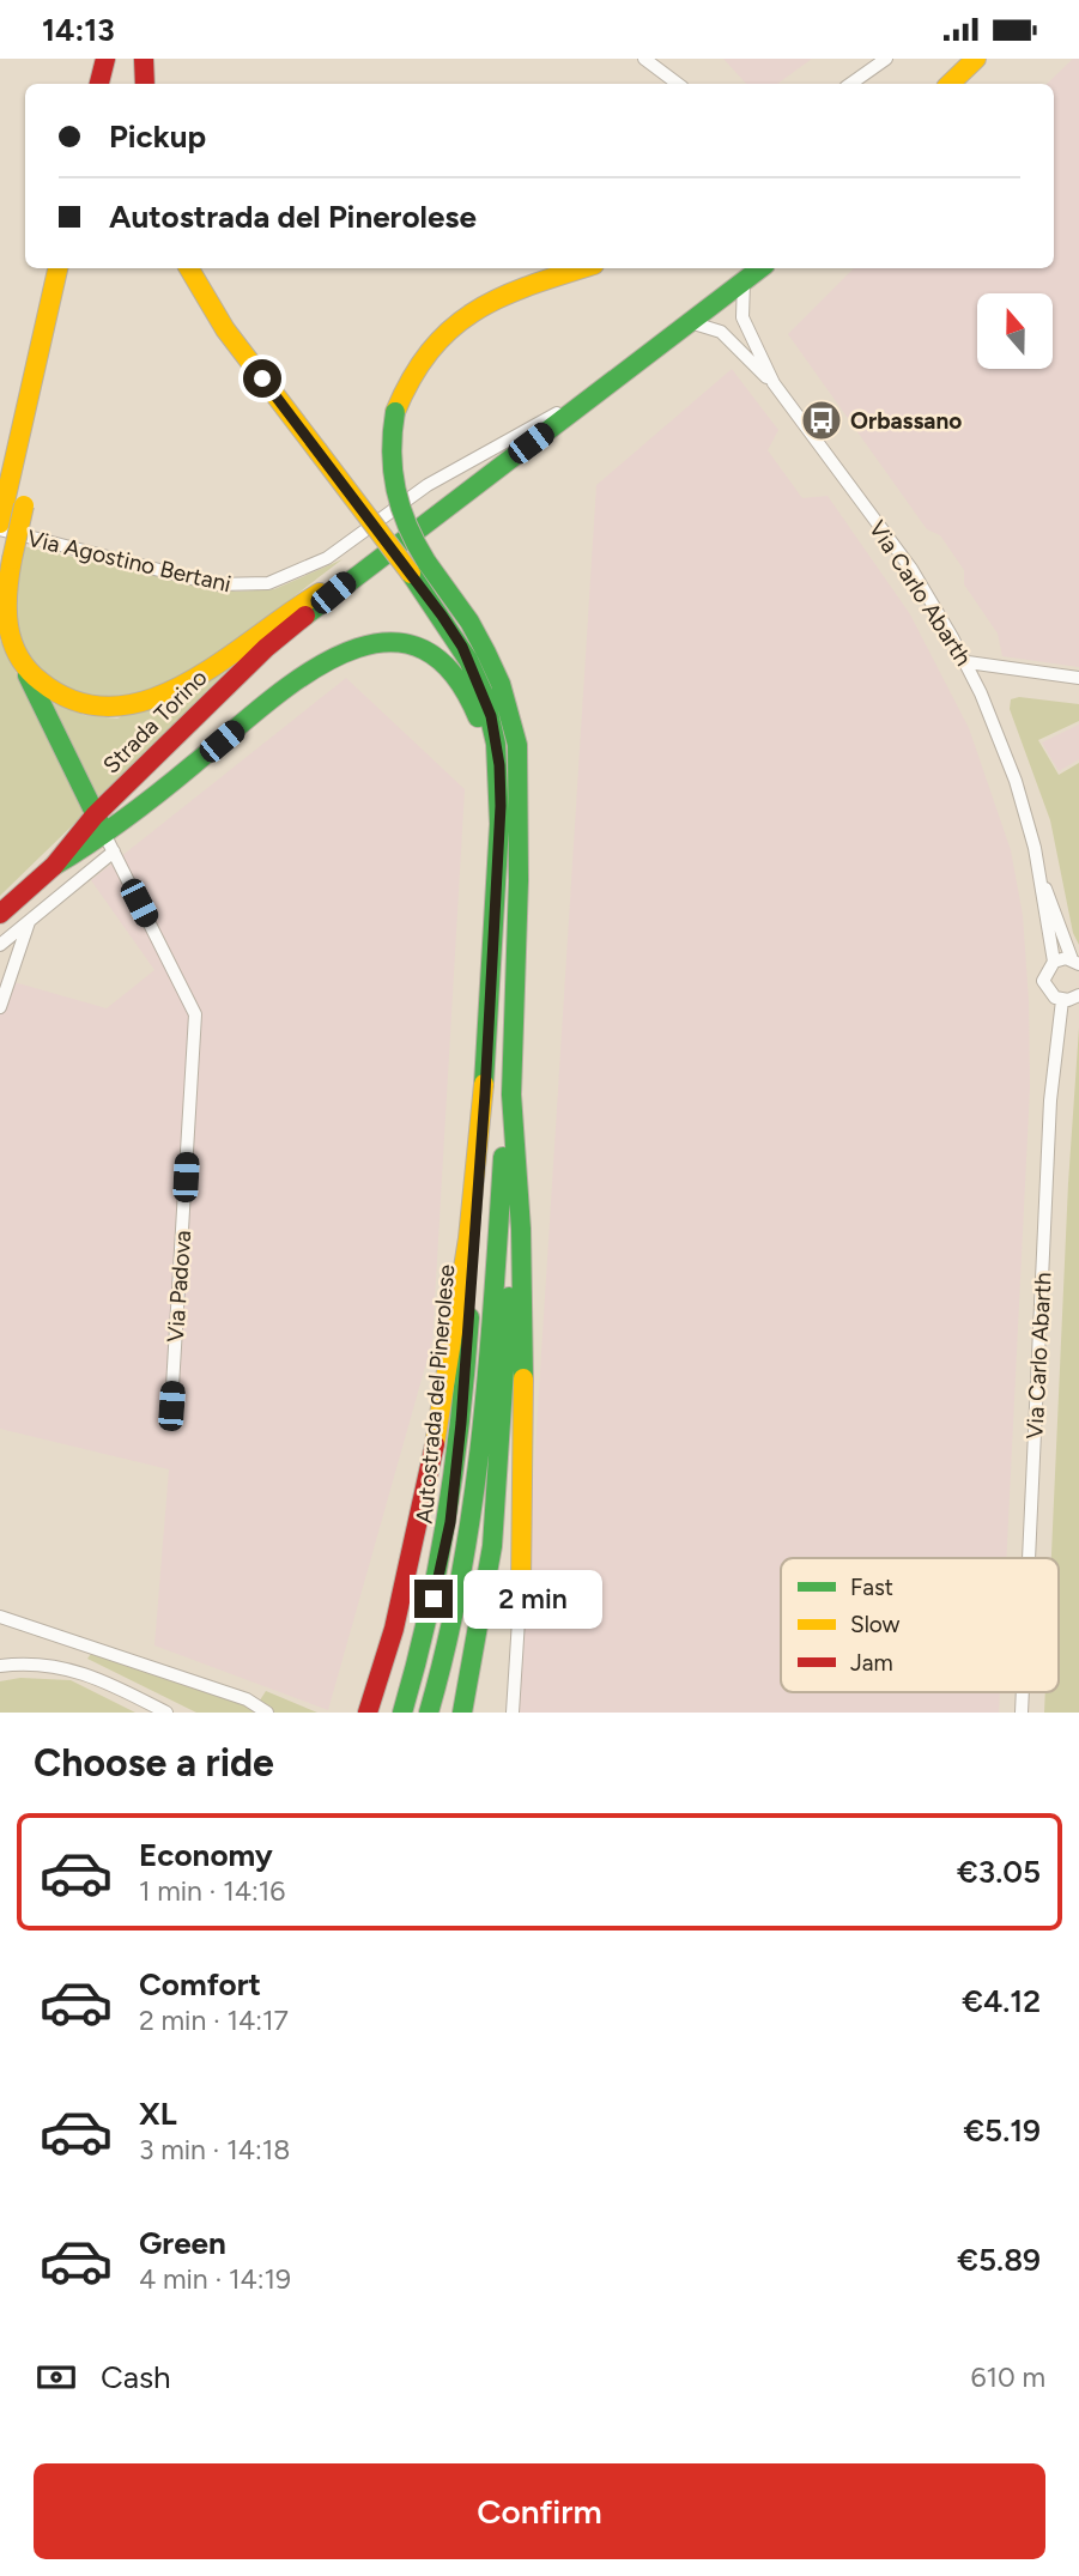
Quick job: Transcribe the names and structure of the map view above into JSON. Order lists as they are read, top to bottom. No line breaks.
{"streets":{"main road":["Strada Torino","Autostrada del Pinerolese"],"street":["Via Agostino Bertani","Via Carlo Abarth","Via Padova"]},"places":{"bus stop":["Orbassano"]},"legend":["Fast","Slow","Jam"],"north":"top","page":{"status":"14:13","banner":["Pickup","Autostrada del Pinerolese"],"bubble":"2 min","heading":"Choose a ride","list":[{"name":"Economy","note":"1 min · 14:16","value":"€3.05"},{"name":"Comfort","note":"2 min · 14:17","value":"€4.12"},{"name":"XL","note":"3 min · 14:18","value":"€5.19"},{"name":"Green","note":"4 min · 14:19","value":"€5.89"}],"pay":["Cash","610 m"],"buttons":"Confirm"}}
